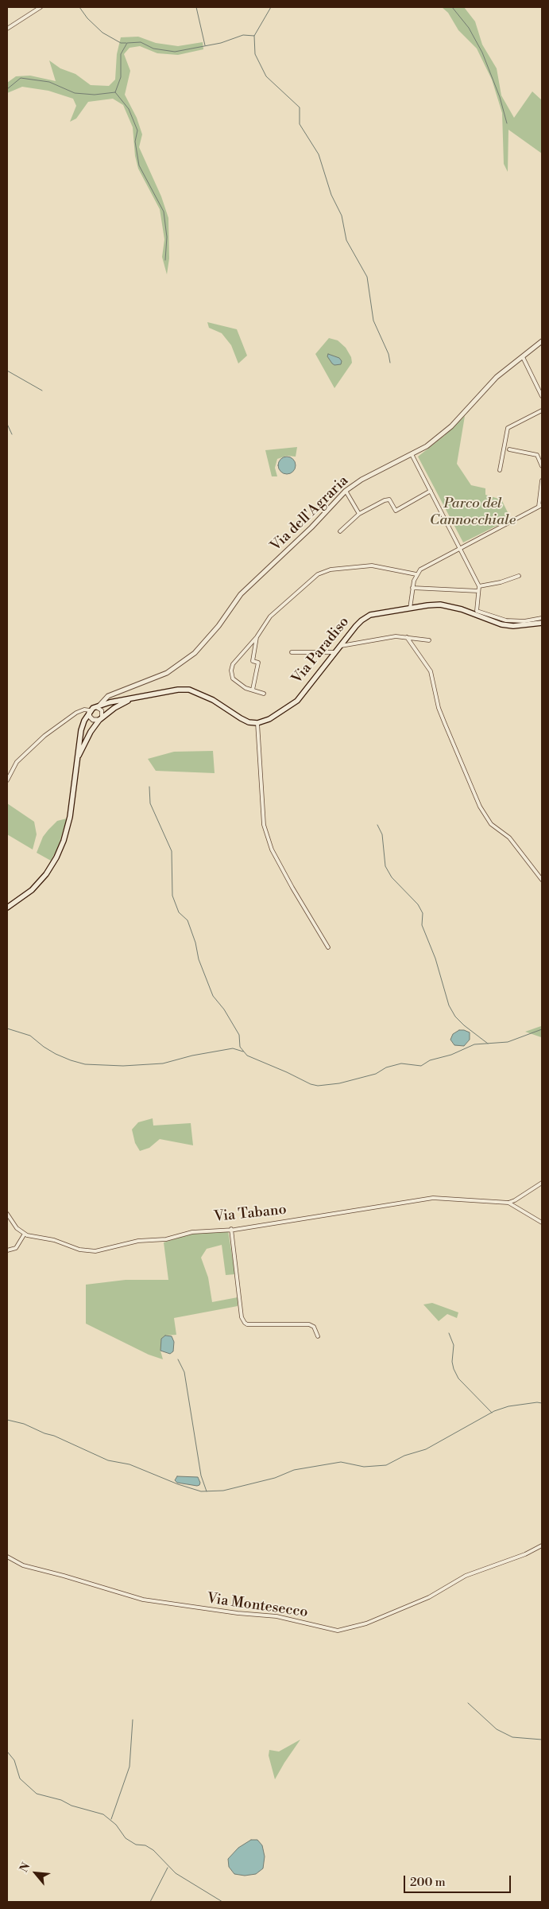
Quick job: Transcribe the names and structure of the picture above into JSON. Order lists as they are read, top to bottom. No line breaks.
{"streets":{"main road":["Via Paradiso"],"street":["Via dell'Agraria","Via Tabano","Via Montesecco"]},"parks":["Parco del Cannocchiale"],"scale_bar":"200 m","north":"top left"}
